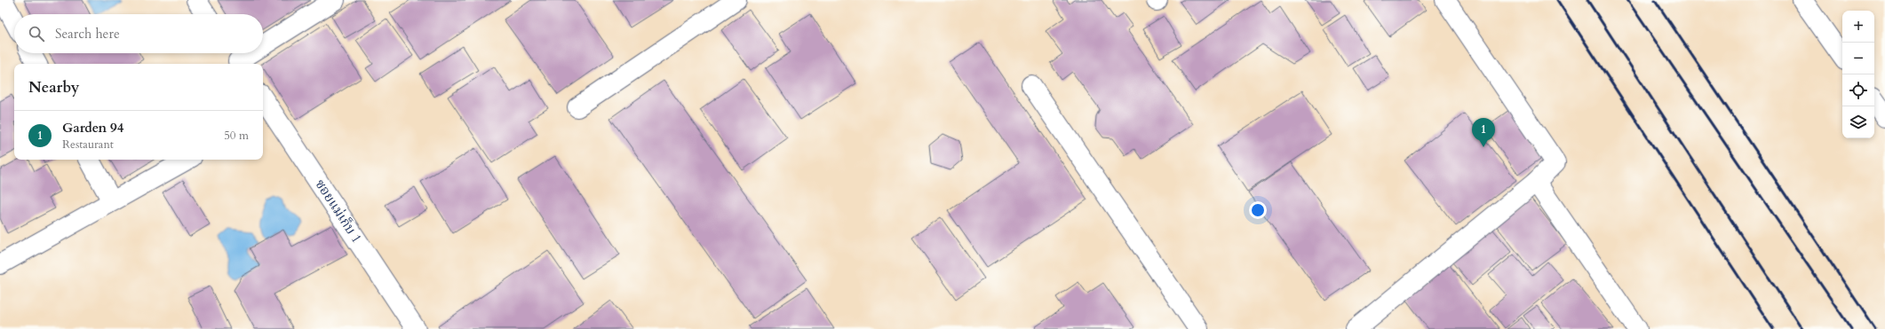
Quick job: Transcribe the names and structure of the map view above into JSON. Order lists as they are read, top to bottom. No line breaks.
{"streets":{"street":["ซอยแม่เก็บ 1"]},"page":{"map_buttons":["+","−"],"search":"Search here","heading":"Nearby","list":[{"mark":"1","name":"Garden 94","note":"Restaurant","value":"50 m"}],"pins":"1"}}
